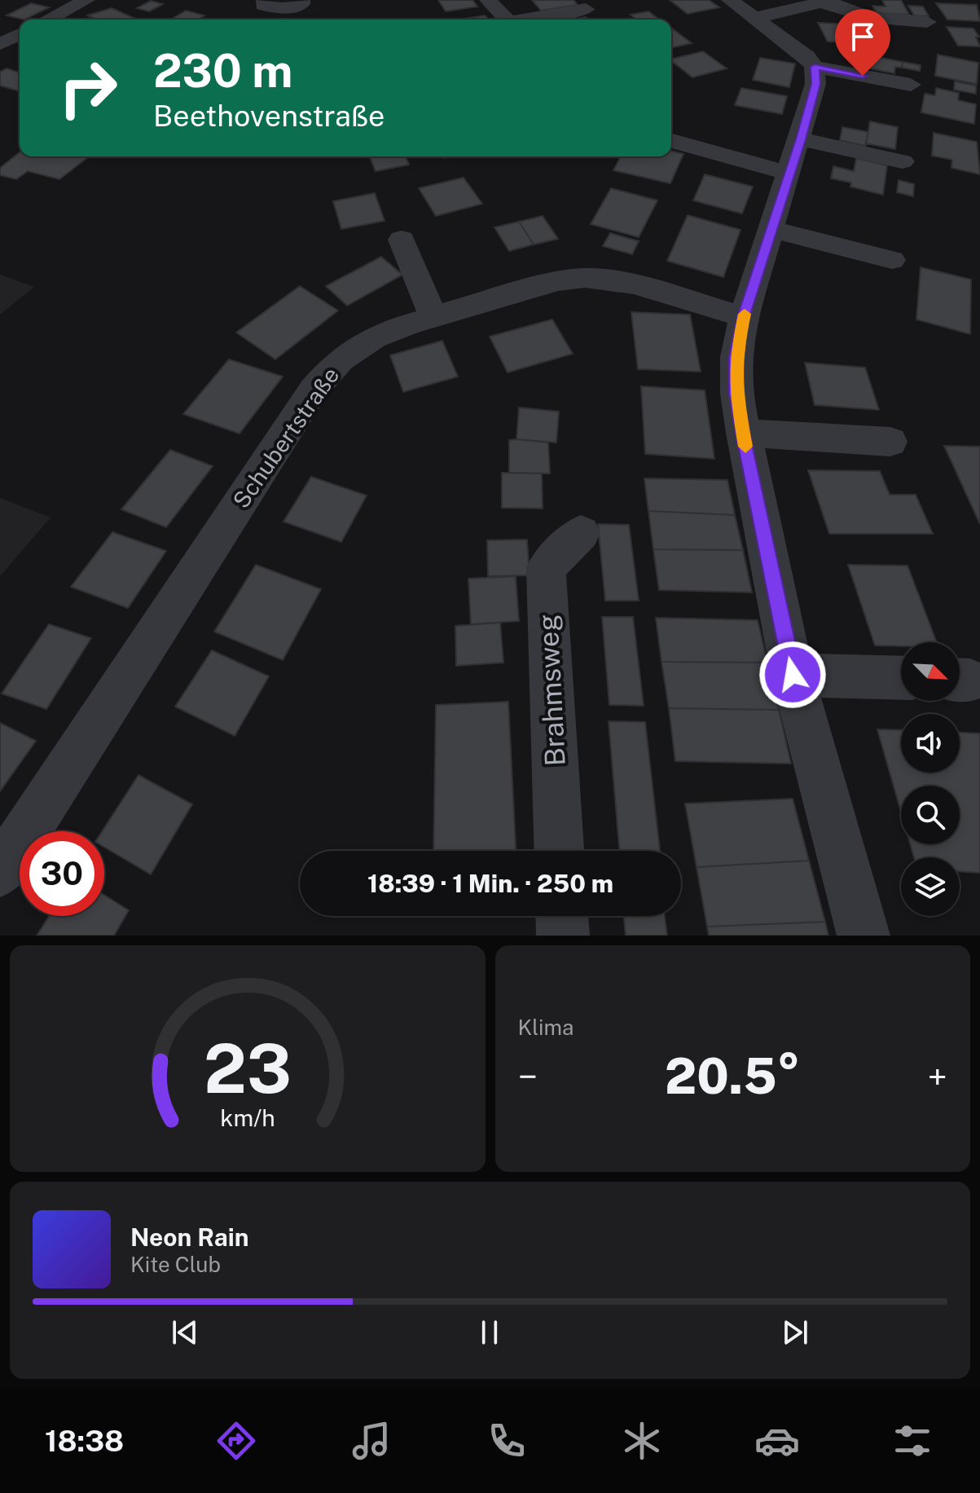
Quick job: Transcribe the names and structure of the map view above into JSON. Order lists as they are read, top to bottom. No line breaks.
{"streets":{"street":["Schubertstraße","Brahmsweg"]},"north":"bottom right","page":{"turn":["230 m","Beethovenstraße"],"limit":"30","trip":"18:39 · 1 Min. · 250 m","tile":"Klima","heat":["−","20.5°","+"],"song":["Neon Rain","Kite Club"],"tabs":"18:38","gauge":["23","km/h"]}}
